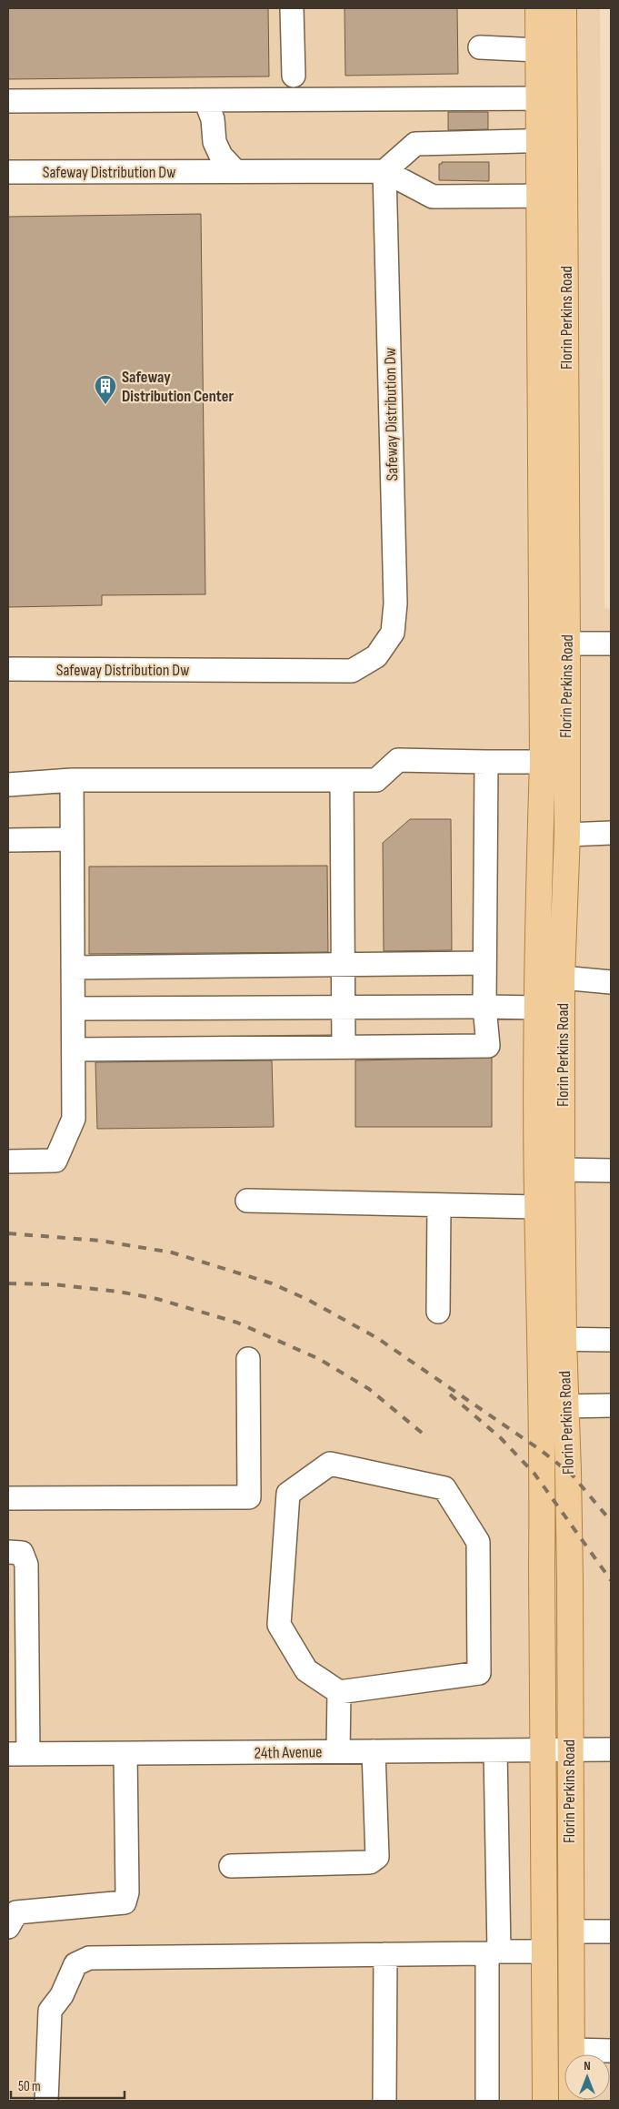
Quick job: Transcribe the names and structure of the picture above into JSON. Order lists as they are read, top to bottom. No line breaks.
{"streets":{"main road":["Florin Perkins Road"],"street":["Safeway Distribution Dw","24th Avenue"]},"crossings":[["Florin Perkins Road","24th Avenue"]],"places":{"building":["Safeway Distribution Center"]},"scale_bar":"50 m","north":"top"}
